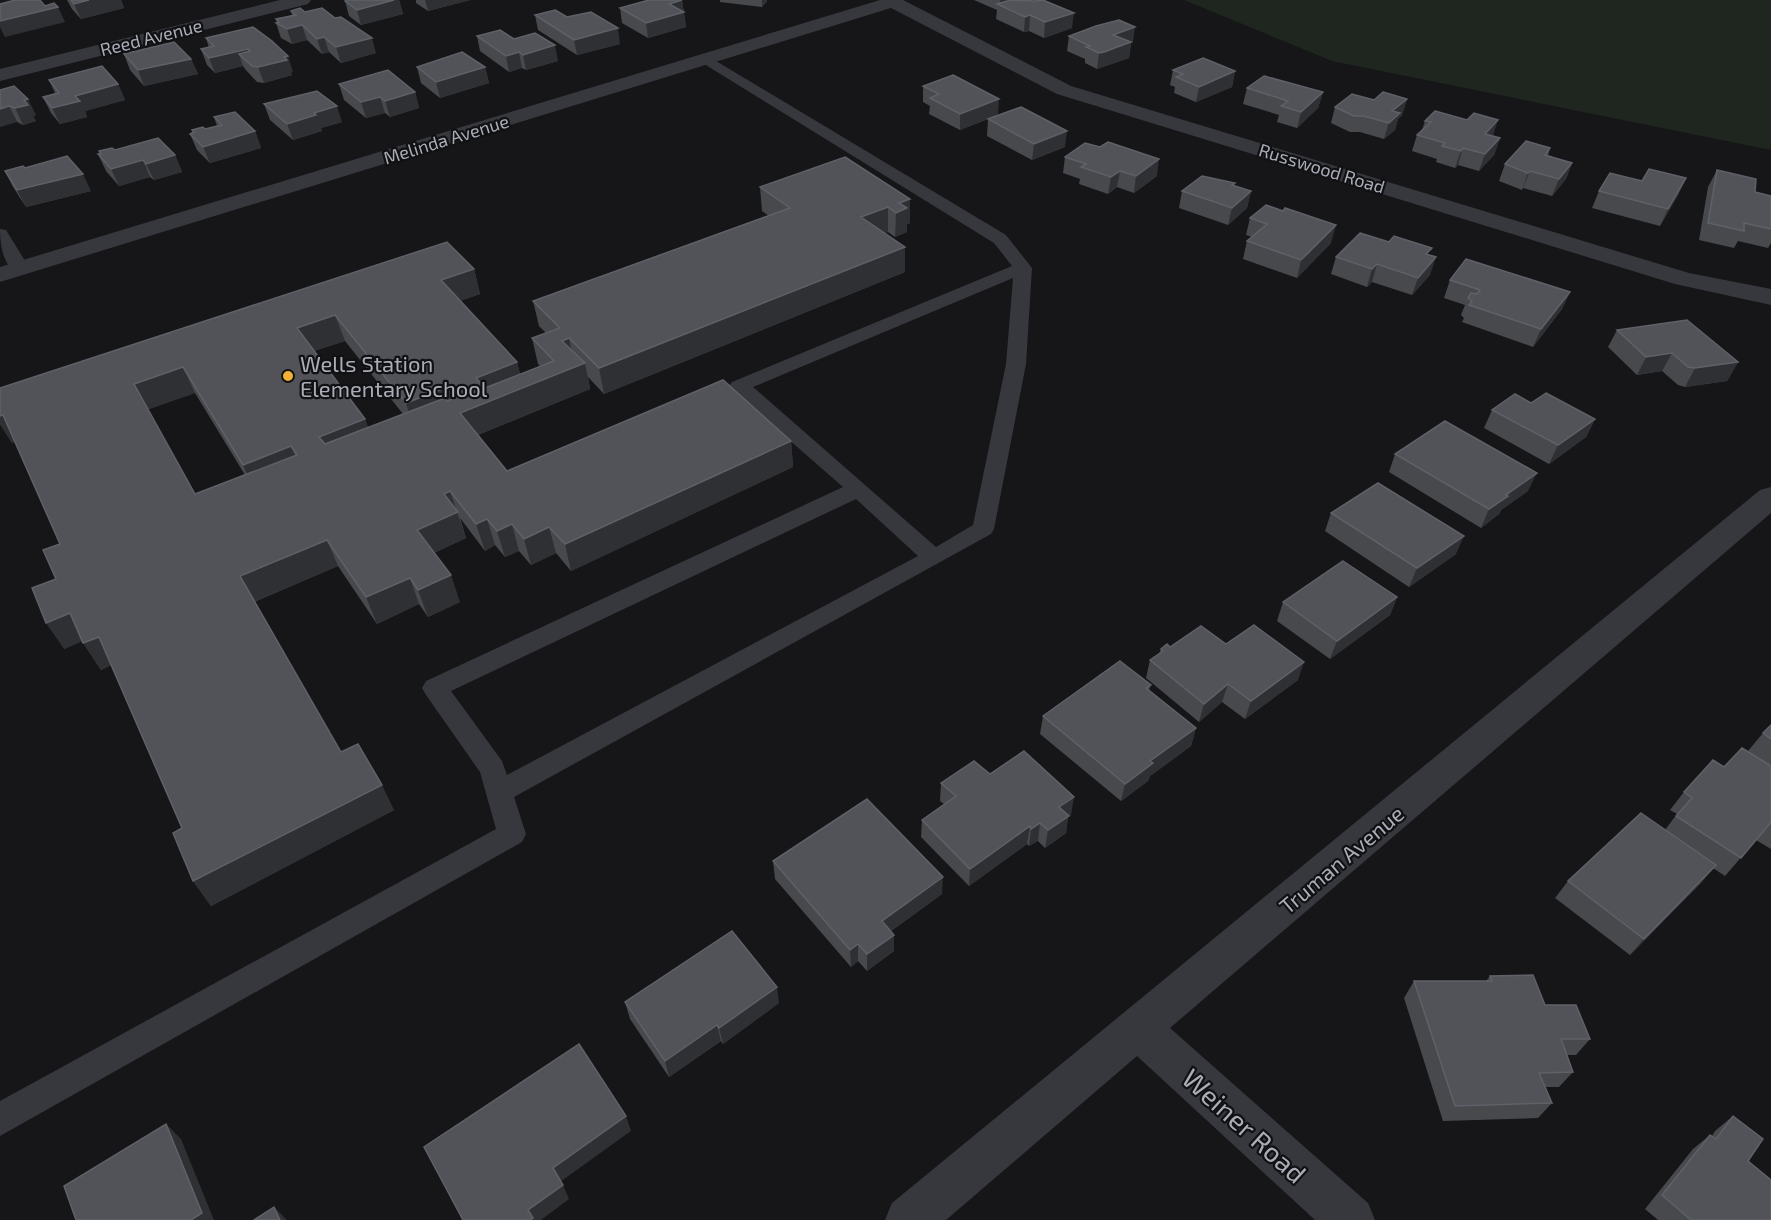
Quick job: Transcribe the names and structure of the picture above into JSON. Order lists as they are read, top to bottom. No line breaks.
{"streets":{"street":["Reed Avenue","Melinda Avenue","Russwood Road","Truman Avenue","Weiner Road"]},"crossings":[["Melinda Avenue","Russwood Road"],["Truman Avenue","Weiner Road"]],"places":["Wells Station Elementary School"]}
